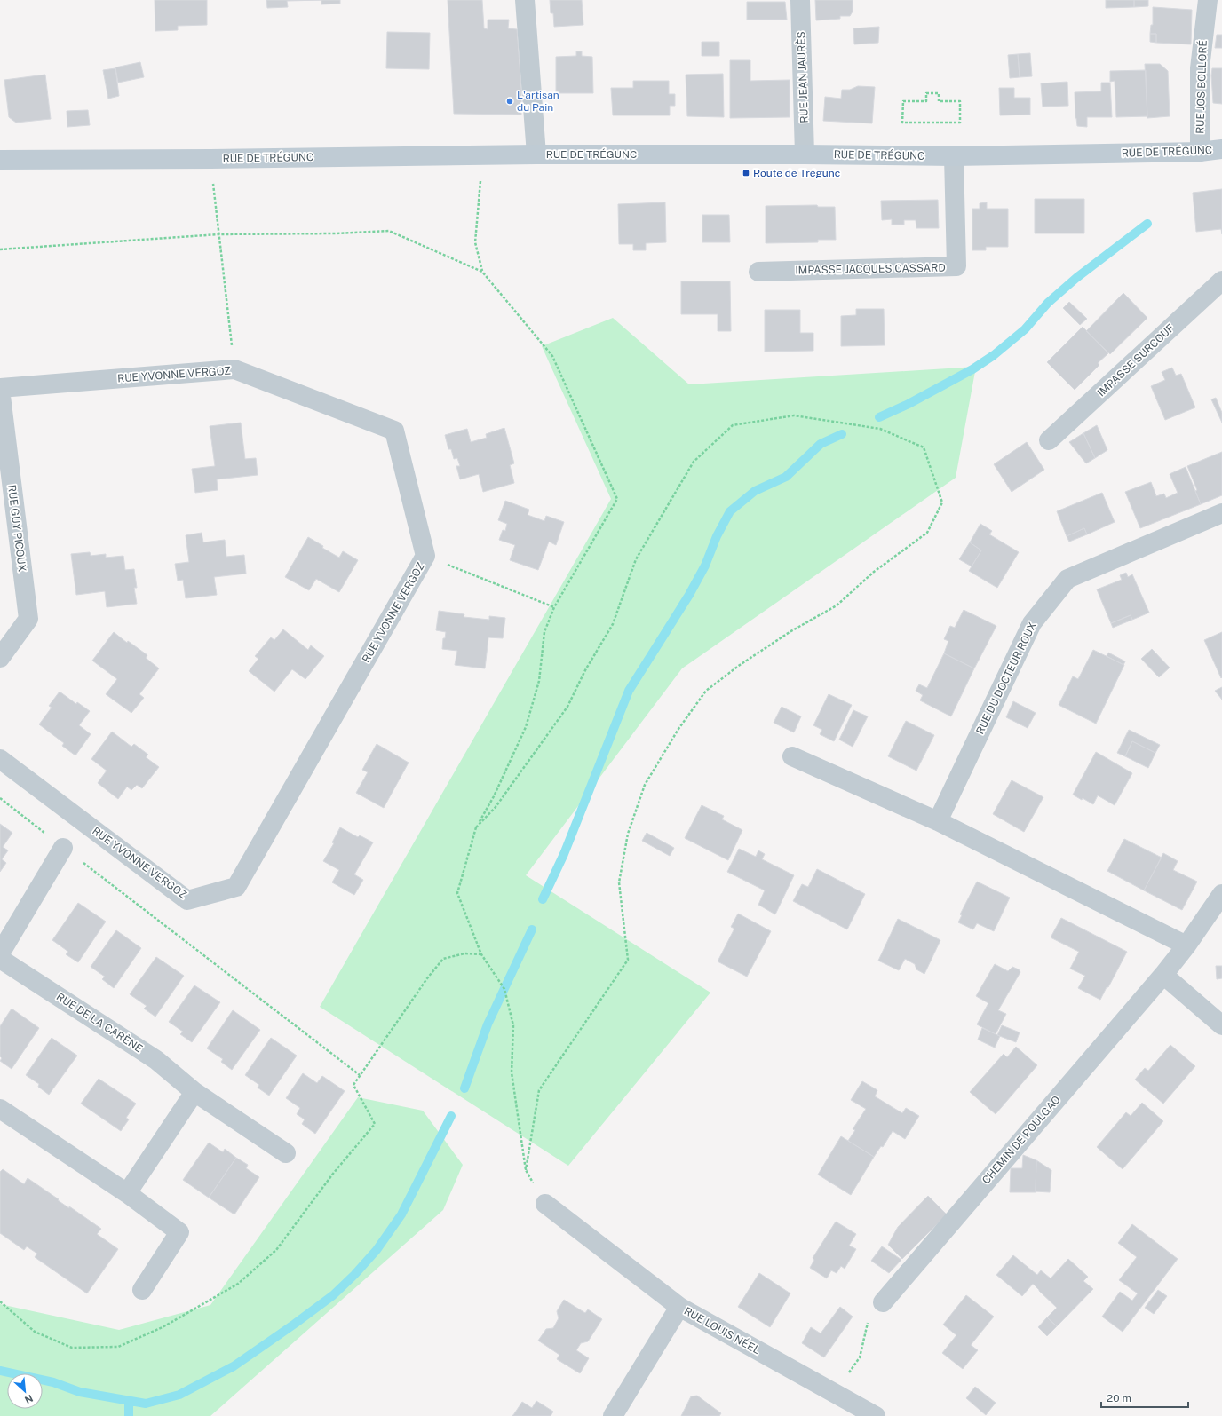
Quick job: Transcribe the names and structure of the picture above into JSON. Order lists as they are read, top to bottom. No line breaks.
{"streets":{"main road":["RUE DE TRÉGUNC"],"street":["RUE JEAN JAURÈS","RUE JOS BOLLORÉ","IMPASSE JACQUES CASSARD","IMPASSE SURCOUF","RUE YVONNE VERGOZ","RUE GUY PICOUX","RUE DU DOCTEUR ROUX","RUE DE LA CARÈNE","CHEMIN DE POULGAO","RUE LOUIS NÉEL"]},"crossings":[["RUE JEAN JAURÈS","RUE DE TRÉGUNC"],["RUE JOS BOLLORÉ","RUE DE TRÉGUNC"],["RUE DE TRÉGUNC","IMPASSE JACQUES CASSARD"],["RUE YVONNE VERGOZ","RUE GUY PICOUX"]],"places":{"other":["L'artisan du Pain"],"transit":["Route de Trégunc"]},"scale_bar":"20 m","north":"bottom right"}
